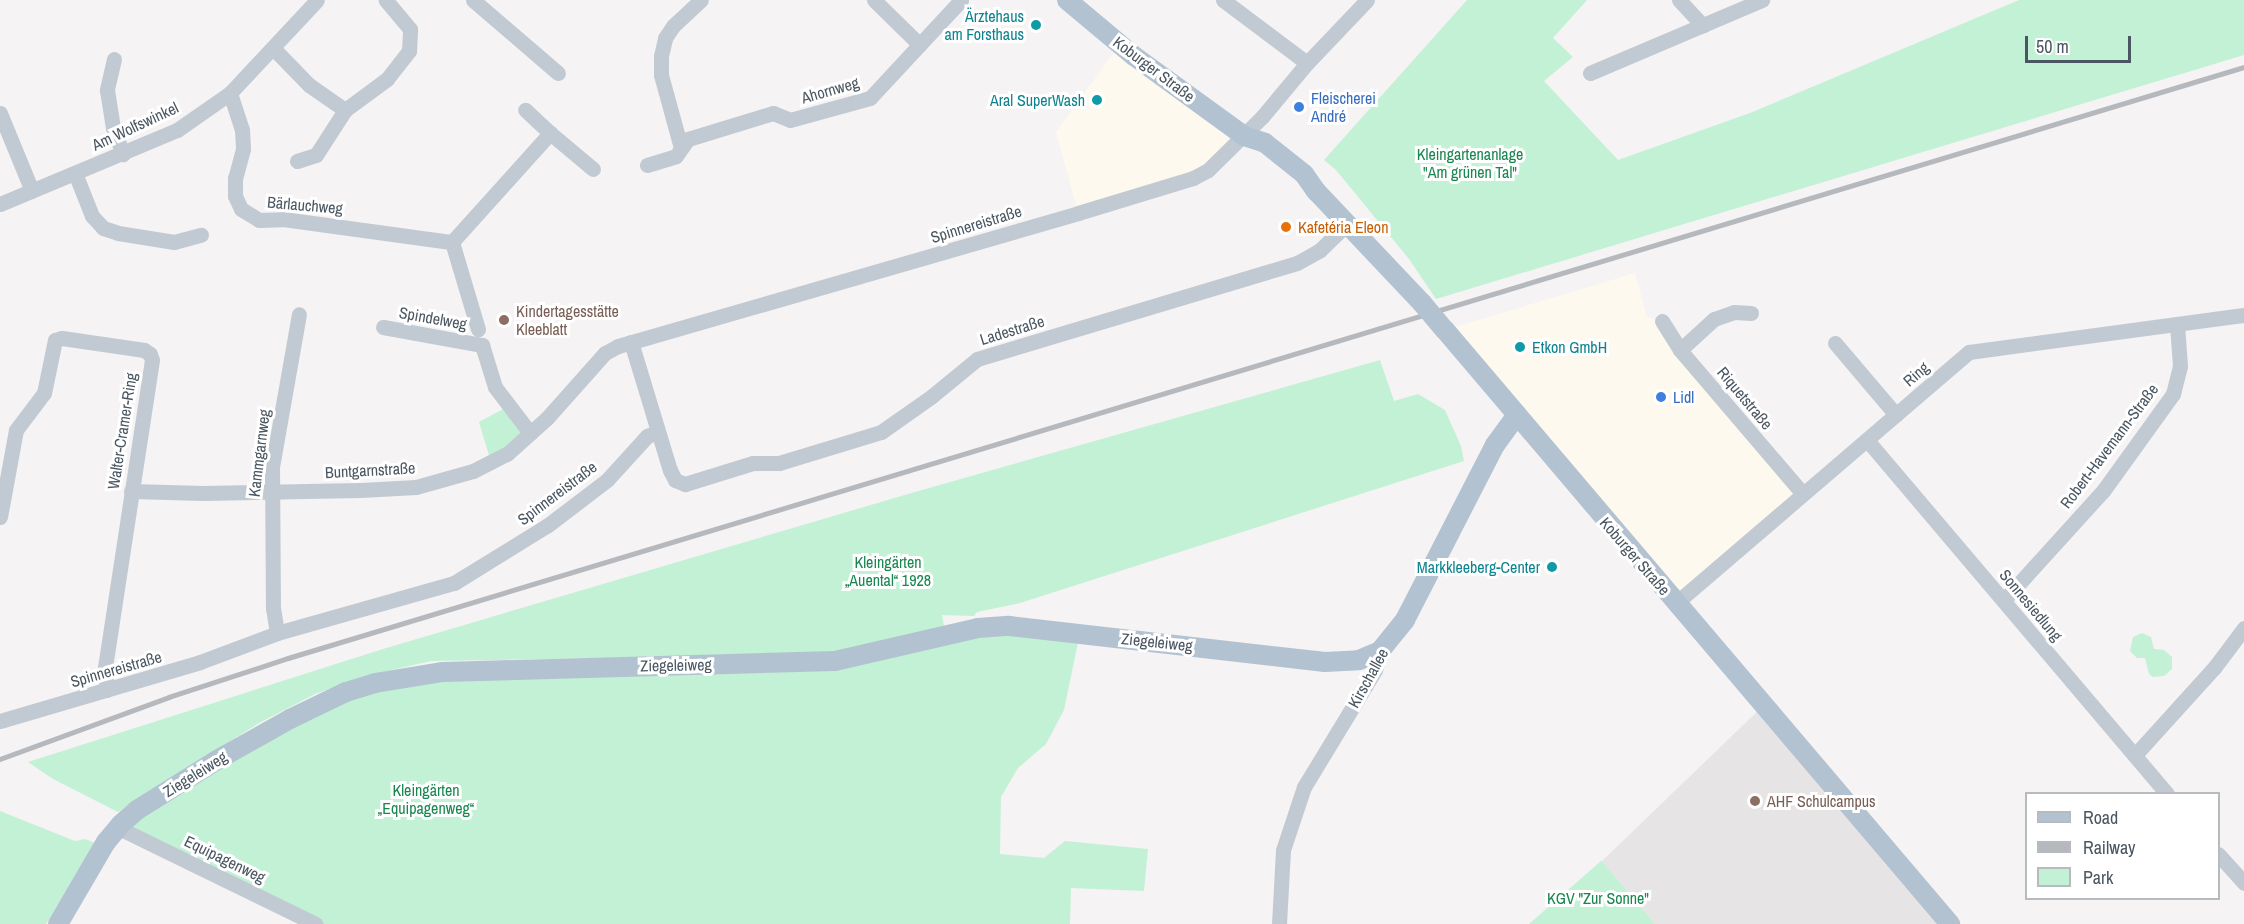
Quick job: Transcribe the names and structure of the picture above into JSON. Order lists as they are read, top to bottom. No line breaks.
{"streets":{"main road":["Koburger Straße","Ziegeleiweg","Kirschallee"],"street":["Ahornweg","Am Wolfswinkel","Bärlauchweg","Spinnereistraße","Spindelweg","Ladestraße","Ring","Riquetstraße","Walter-Cramer-Ring","Robert-Havemann-Straße","Kammgarnweg","Buntgarnstraße","Sonnesiedlung","Equipagenweg"]},"crossings":[["Koburger Straße","Spinnereistraße"],["Koburger Straße","Ladestraße"],["Koburger Straße","Ring"],["Koburger Straße","Kirschallee"],["Am Wolfswinkel","Bärlauchweg"],["Spinnereistraße","Ladestraße"],["Spinnereistraße","Walter-Cramer-Ring"],["Spinnereistraße","Kammgarnweg"],["Spinnereistraße","Buntgarnstraße"],["Spindelweg","Buntgarnstraße"],["Ring","Riquetstraße"],["Ring","Robert-Havemann-Straße"],["Ring","Sonnesiedlung"],["Walter-Cramer-Ring","Buntgarnstraße"],["Robert-Havemann-Straße","Sonnesiedlung"],["Kammgarnweg","Buntgarnstraße"],["Ziegeleiweg","Kirschallee"],["Ziegeleiweg","Equipagenweg"]],"parks":["Kleingartenanlage \"Am grünen Tal\"","Kleingärten „Auental“ 1928","Kleingärten „Equipagenweg“","KGV \"Zur Sonne\""],"places":["Ärztehaus am Forsthaus","Aral SuperWash","Fleischerei André","Kafetéria Eleon","Kindertagesstätte Kleeblatt","Etkon GmbH","Lidl","Markkleeberg-Center","AHF Schulcampus"],"legend":["Road","Railway","Park"],"scale_bar":"50 m"}
